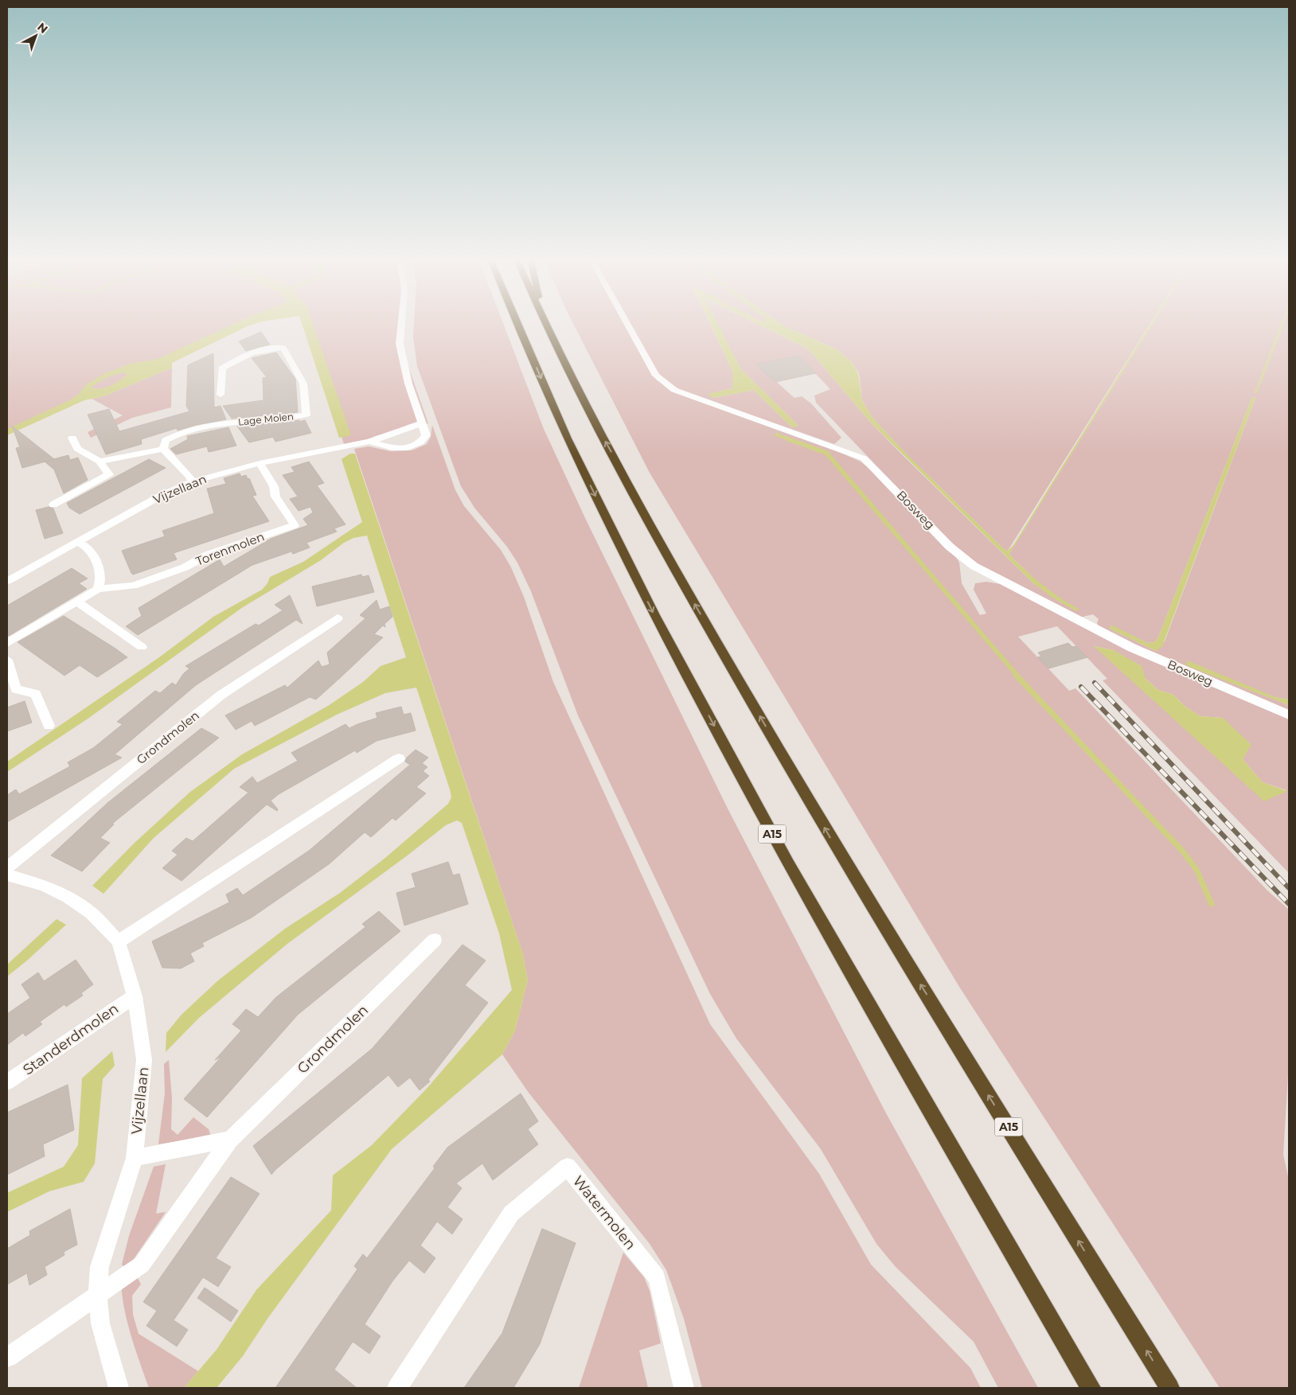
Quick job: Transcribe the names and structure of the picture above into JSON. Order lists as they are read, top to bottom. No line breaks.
{"streets":{"highway":["A15"],"street":["Lage Molen","Vijzellaan","Bosweg","Torenmolen","Grondmolen","Standerdmolen","Watermolen"]},"crossings":[["Vijzellaan","Torenmolen"],["Vijzellaan","Grondmolen"],["Vijzellaan","Standerdmolen"]],"north":"top right"}
